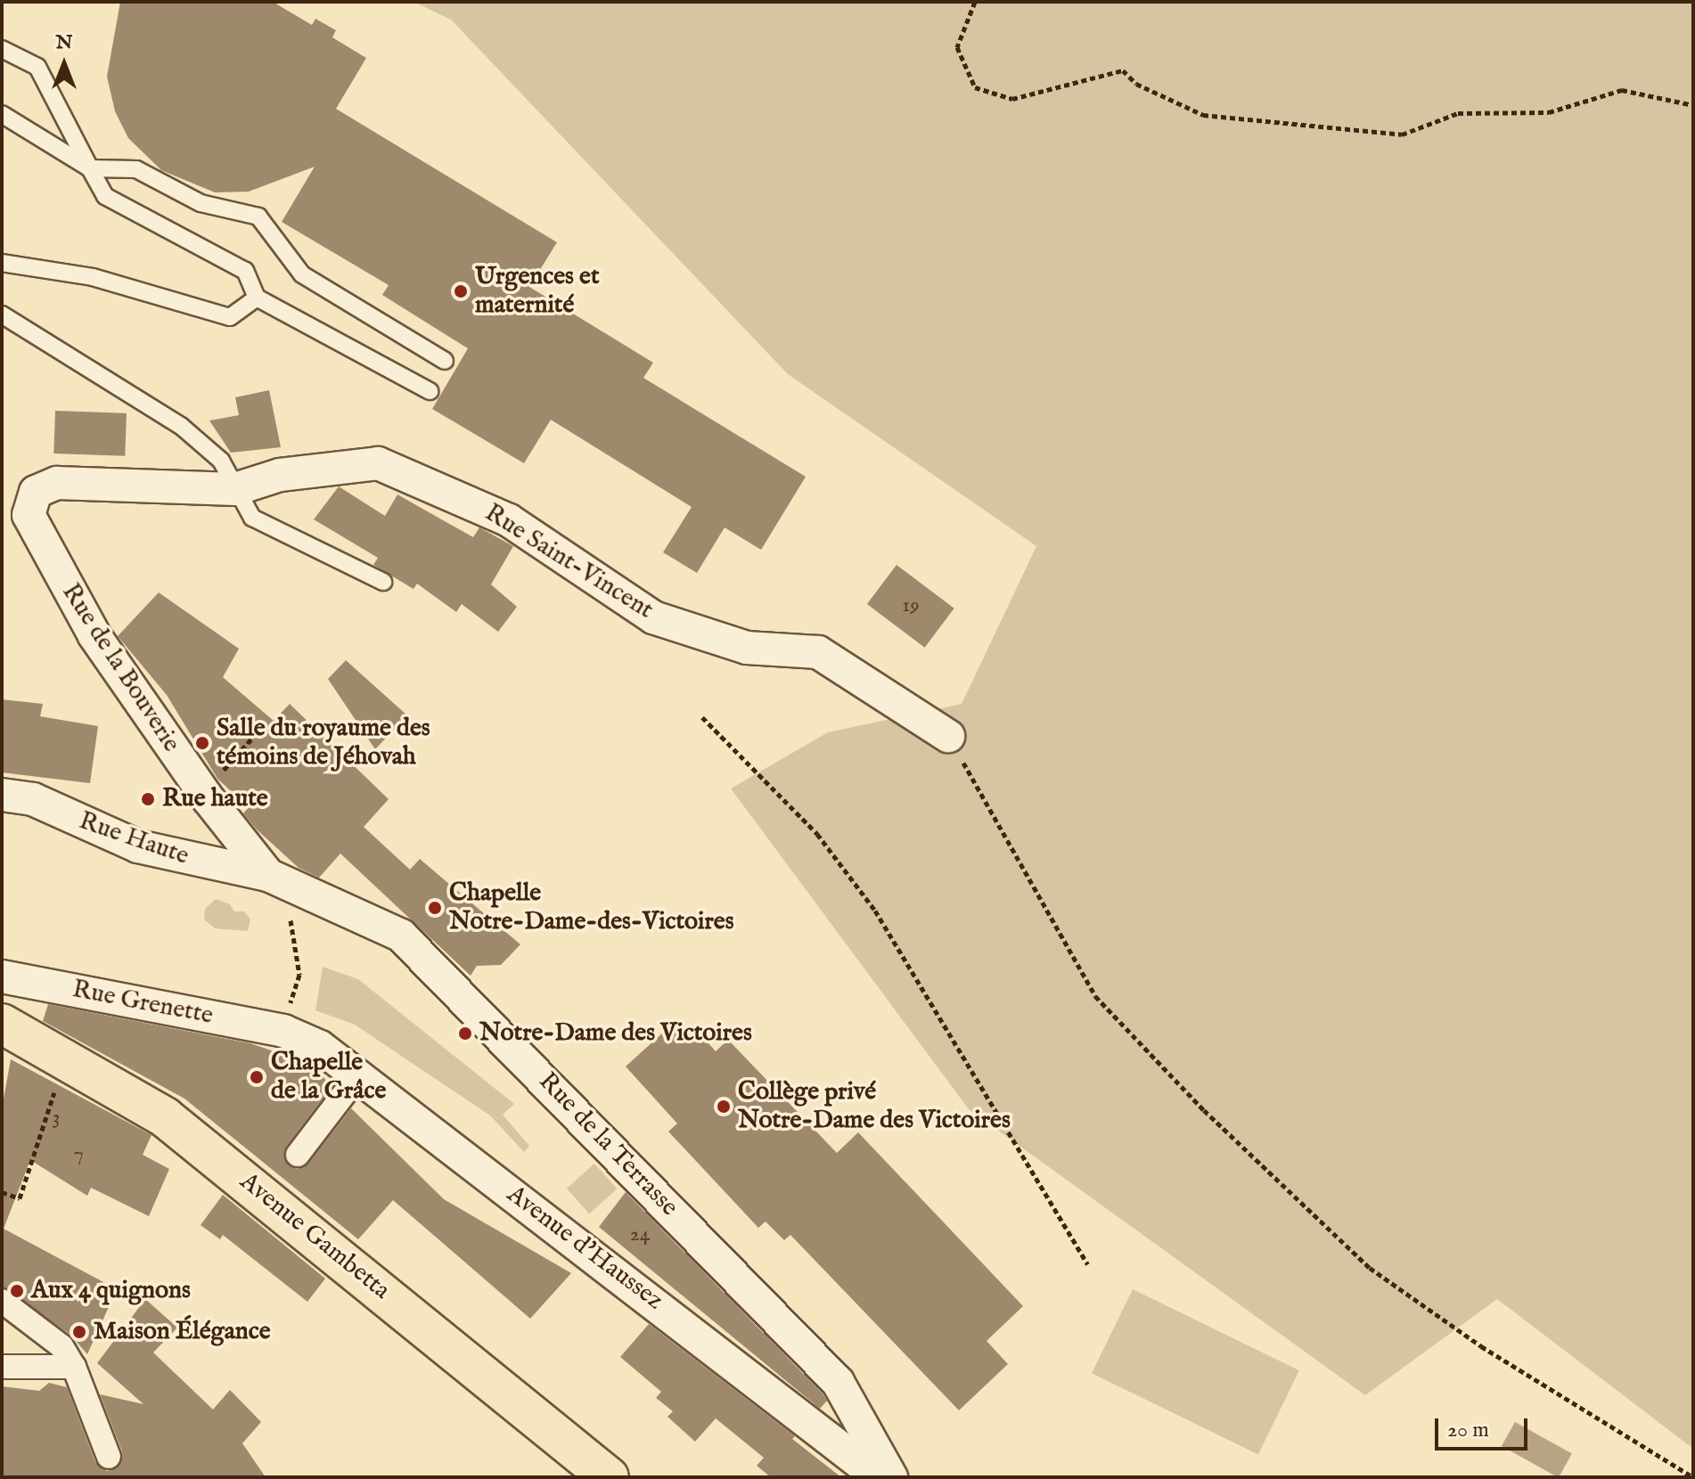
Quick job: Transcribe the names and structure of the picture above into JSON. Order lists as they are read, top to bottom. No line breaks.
{"streets":{"main road":["Avenue Gambetta"],"street":["Rue Saint-Vincent","Rue de la Bouverie","Rue Haute","Rue Grenette","Rue de la Terrasse","Avenue d'Haussez"]},"crossings":[["Rue Saint-Vincent","Rue de la Bouverie"],["Rue de la Bouverie","Rue Haute"],["Rue de la Bouverie","Rue de la Terrasse"],["Rue Haute","Rue de la Terrasse"],["Rue Grenette","Avenue d'Haussez"]],"places":["Urgences et maternité","Salle du royaume des témoins de Jéhovah","Rue haute","Chapelle Notre-Dame-des-Victoires","Notre-Dame des Victoires","Chapelle de la Grâce","Collège privé Notre-Dame des Victoires","Aux 4 quignons","Maison Élégance"],"house_numbers":["19","3","7","24"],"scale_bar":"20 m","north":"top"}
